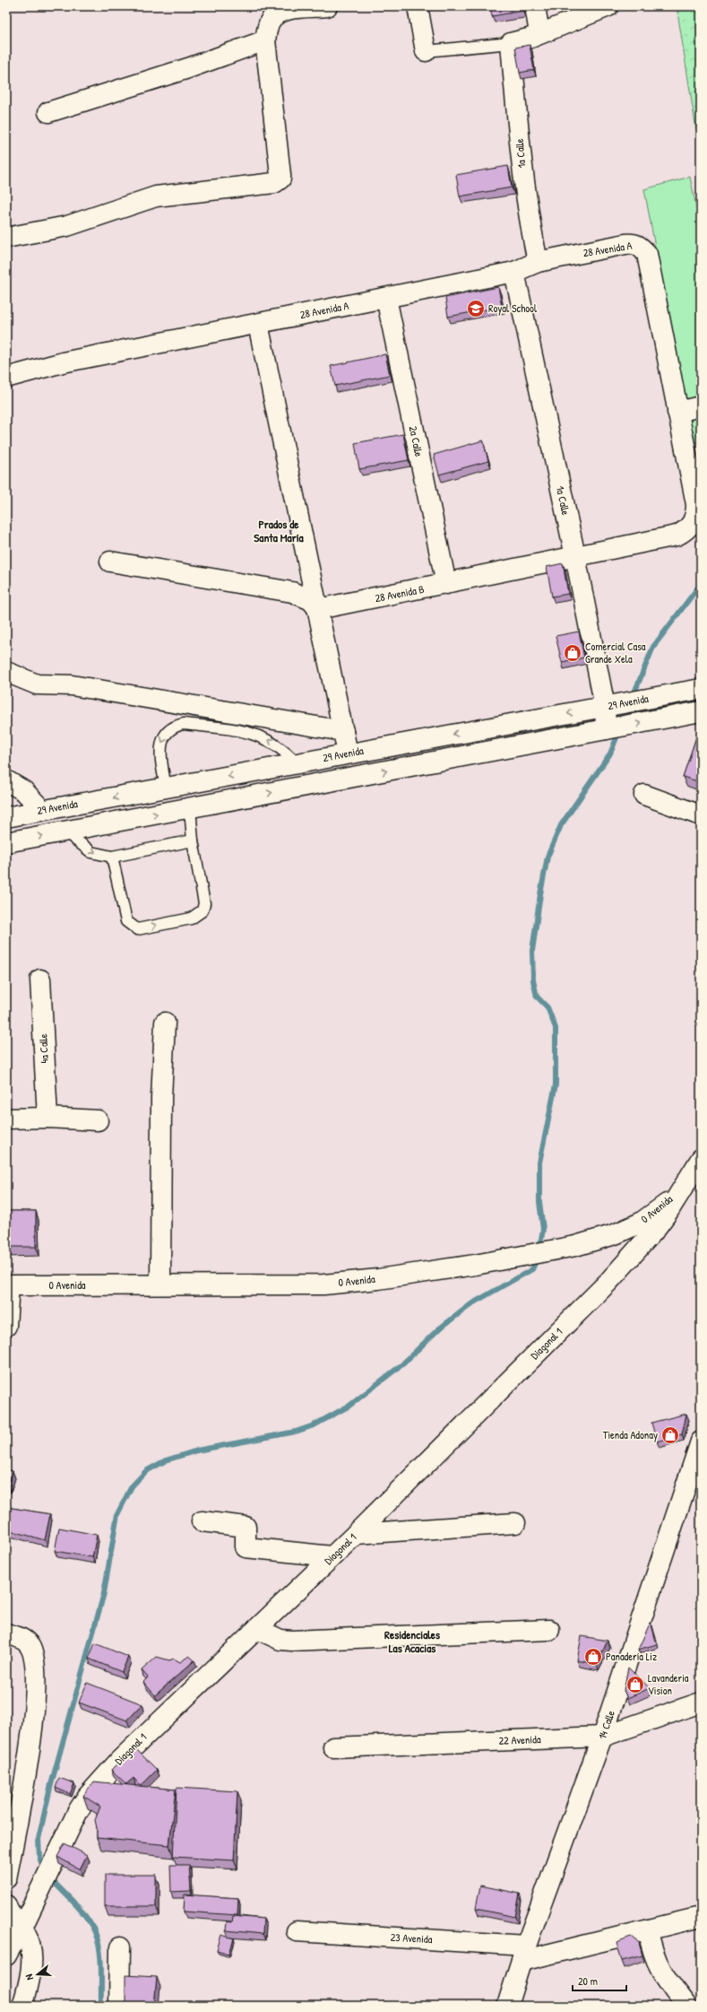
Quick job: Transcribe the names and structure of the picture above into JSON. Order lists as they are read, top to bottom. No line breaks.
{"streets":{"street":["1a Calle","28 Avenida A","2a Calle","28 Avenida B","29 Avenida","4a Calle","0 Avenida","Diagonal 1","14 Calle","22 Avenida","23 Avenida"]},"crossings":[["1a Calle","28 Avenida A"],["1a Calle","28 Avenida B"],["1a Calle","29 Avenida"],["28 Avenida A","2a Calle"],["28 Avenida A","28 Avenida B"],["2a Calle","28 Avenida B"],["0 Avenida","Diagonal 1"],["14 Calle","22 Avenida"],["14 Calle","23 Avenida"]],"districts":["Prados de Santa María","Residenciales Las Acacias"],"places":{"school or university":["Royal School"],"shop":["Comercial Casa Grande Xela","Tienda Adonay","Panadería Liz","Lavanderia Vision"]},"scale_bar":"20 m","north":"left"}
